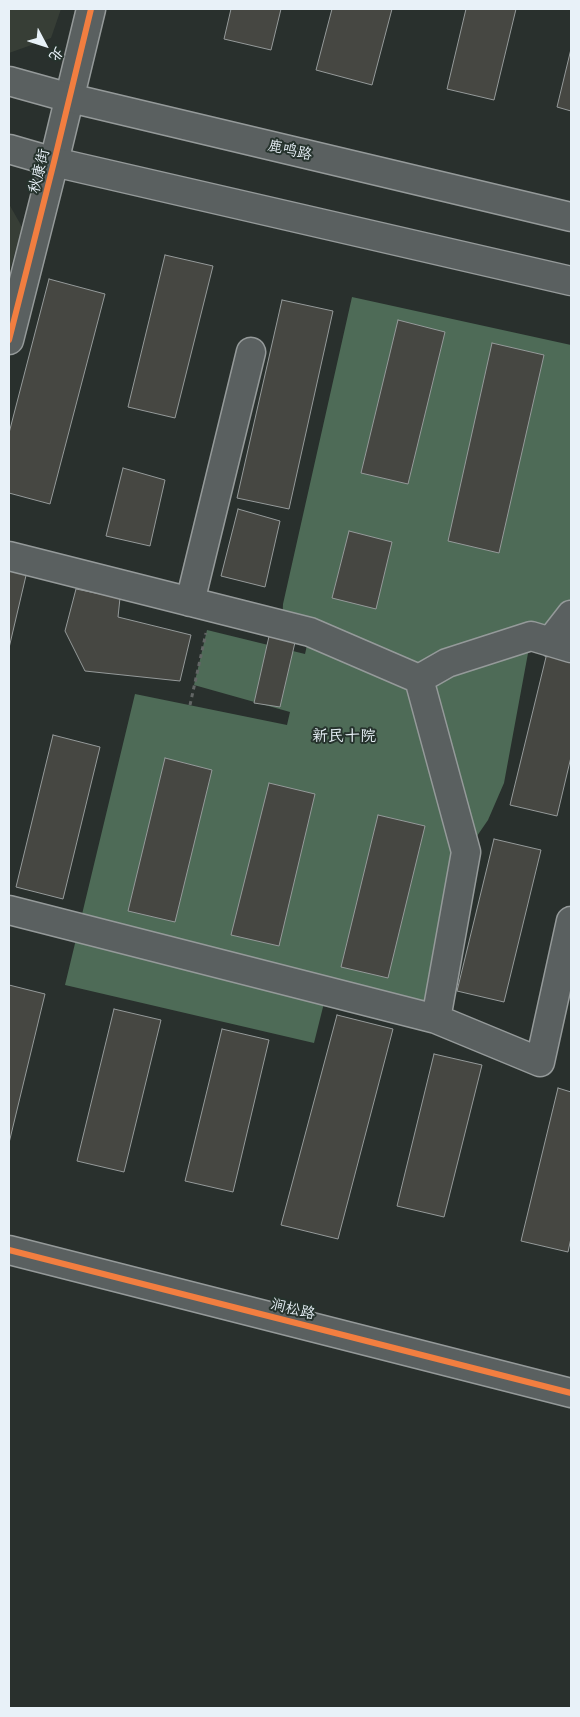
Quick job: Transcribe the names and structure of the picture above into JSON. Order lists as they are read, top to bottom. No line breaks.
{"streets":{"main road":["鹿鸣路","秋康街","涧松路"]},"crossings":[["鹿鸣路","秋康街"]],"districts":["新民十院"],"north":"bottom right"}
